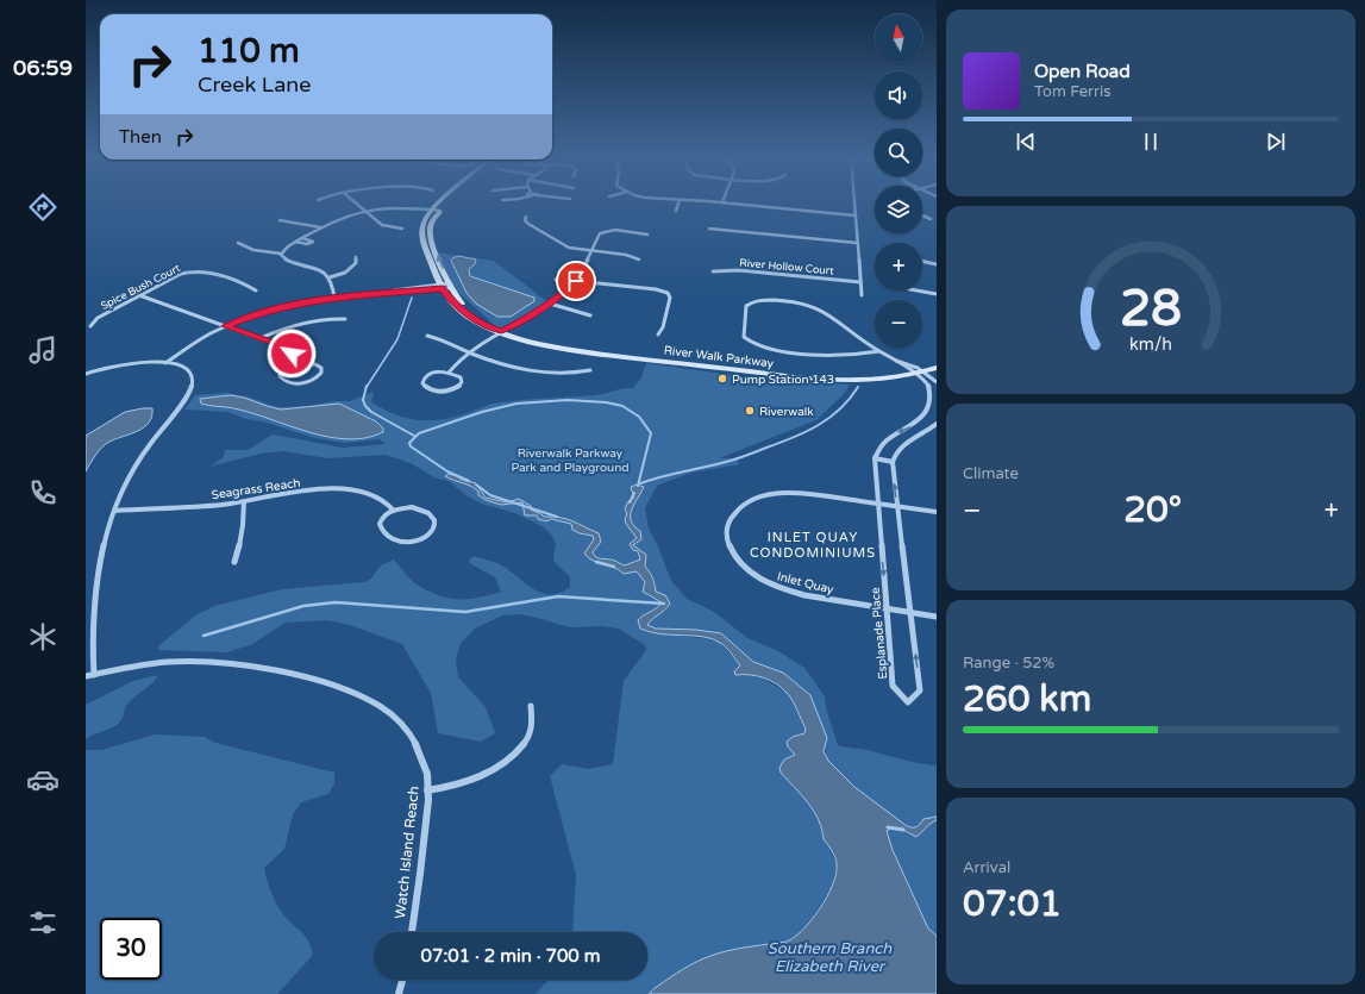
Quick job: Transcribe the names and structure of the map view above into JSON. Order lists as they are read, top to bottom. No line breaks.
{"streets":{"street":["River Hollow Court","Spice Bush Court","River Walk Parkway","Seagrass Reach","Inlet Quay","Esplanade Place","Watch Island Reach"]},"crossings":[["Inlet Quay","Esplanade Place"]],"districts":["INLET QUAY CONDOMINIUMS"],"water":["Southern Branch Elizabeth River"],"parks":["Riverwalk Parkway Park and Playground"],"places":["Pump Station 143","Riverwalk"],"north":"top","page":{"tabs":"06:59","map_buttons":["+","−"],"turn":["110 m","Creek Lane"],"song":["Open Road","Tom Ferris"],"then":"Then","tile":["Climate",["Range · 52%","260 km"],["Arrival","07:01"]],"heat":["−","20°","+"],"limit":"30","trip":"07:01 · 2 min · 700 m","gauge":["28","km/h"]}}
